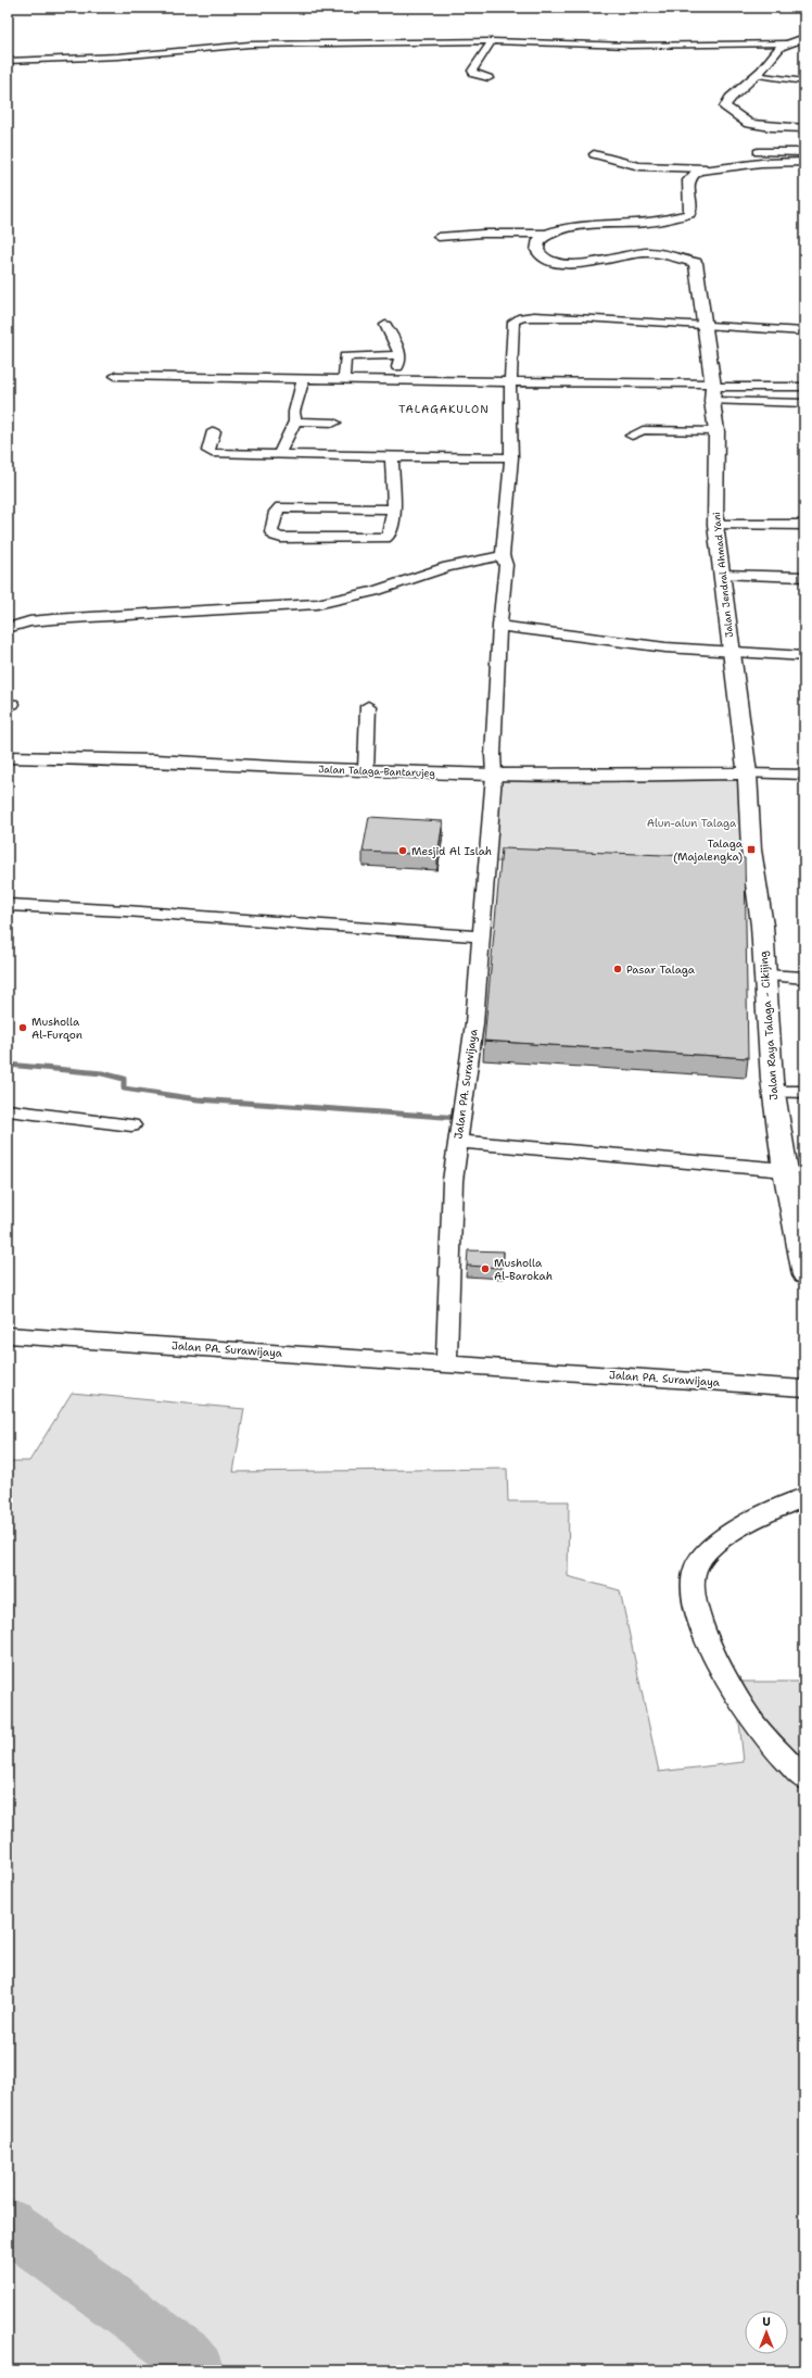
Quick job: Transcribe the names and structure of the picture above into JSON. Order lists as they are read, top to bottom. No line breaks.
{"streets":{"main road":["Jalan Jendral Ahmad Yani","Jalan Talaga-Bantarujeg","Jalan Raya Talaga - Cikijing"],"street":["Jalan PA. Surawijaya"]},"crossings":[["Jalan Jendral Ahmad Yani","Jalan Talaga-Bantarujeg"],["Jalan Jendral Ahmad Yani","Jalan Raya Talaga - Cikijing"],["Jalan Jendral Ahmad Yani","Jalan PA. Surawijaya"],["Jalan Talaga-Bantarujeg","Jalan Raya Talaga - Cikijing"],["Jalan Talaga-Bantarujeg","Jalan PA. Surawijaya"]],"districts":["TALAGAKULON"],"parks":["Alun-alun Talaga"],"places":{"transit":["Talaga (Majalengka)"],"other":["Mesjid Al Islah","Pasar Talaga","Musholla Al-Furqon","Musholla Al-Barokah"]},"north":"top"}
